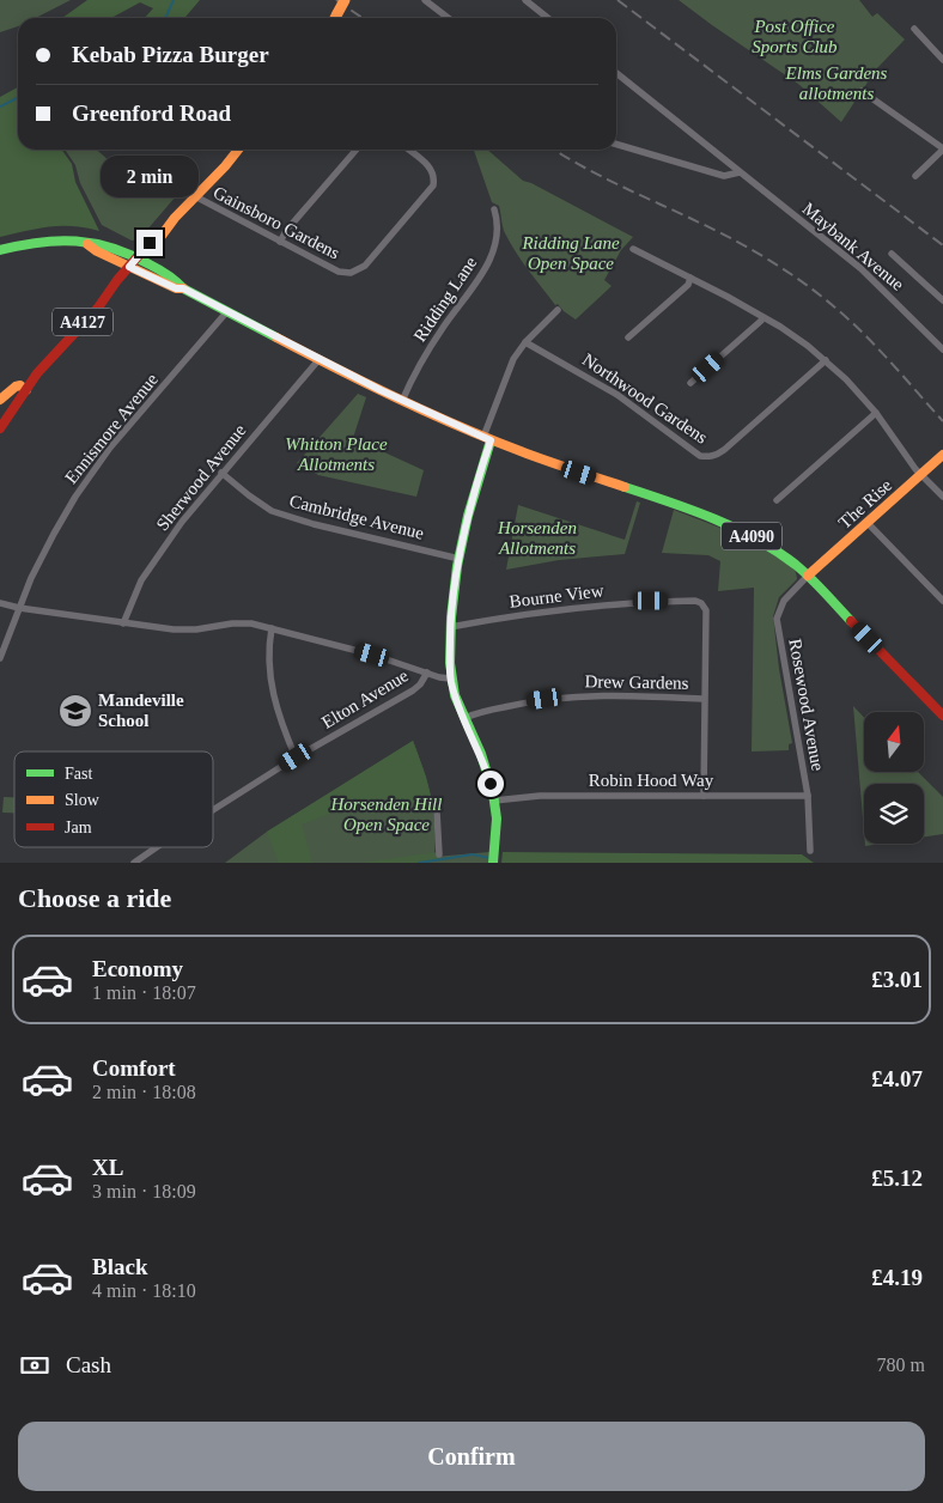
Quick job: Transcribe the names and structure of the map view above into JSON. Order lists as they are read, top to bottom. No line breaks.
{"streets":{"main road":["A4127","The Rise","A4090"],"street":["Gainsboro Gardens","Maybank Avenue","Ridding Lane","Northwood Gardens","Ennismore Avenue","Sherwood Avenue","Cambridge Avenue","Bourne View","Drew Gardens","Elton Avenue","Rosewood Avenue","Robin Hood Way"]},"crossings":[["Gainsboro Gardens","A4127"],["Ridding Lane","A4090"],["A4127","A4090"],["Ennismore Avenue","A4090"],["Sherwood Avenue","Cambridge Avenue"],["Sherwood Avenue","A4090"],["The Rise","A4090"],["The Rise","Rosewood Avenue"],["A4090","Rosewood Avenue"],["Bourne View","Drew Gardens"],["Rosewood Avenue","Robin Hood Way"]],"parks":["Post Office Sports Club","Elms Gardens allotments","Ridding Lane Open Space","Whitton Place Allotments","Horsenden Allotments","Horsenden Hill Open Space"],"places":{"school or university":["Mandeville School"]},"legend":["Fast","Slow","Jam"],"north":"top","page":{"banner":["Kebab Pizza Burger","Greenford Road"],"bubble":"2 min","heading":"Choose a ride","list":[{"name":"Economy","note":"1 min · 18:07","value":"£3.01"},{"name":"Comfort","note":"2 min · 18:08","value":"£4.07"},{"name":"XL","note":"3 min · 18:09","value":"£5.12"},{"name":"Black","note":"4 min · 18:10","value":"£4.19"}],"pay":["Cash","780 m"],"buttons":"Confirm"}}
